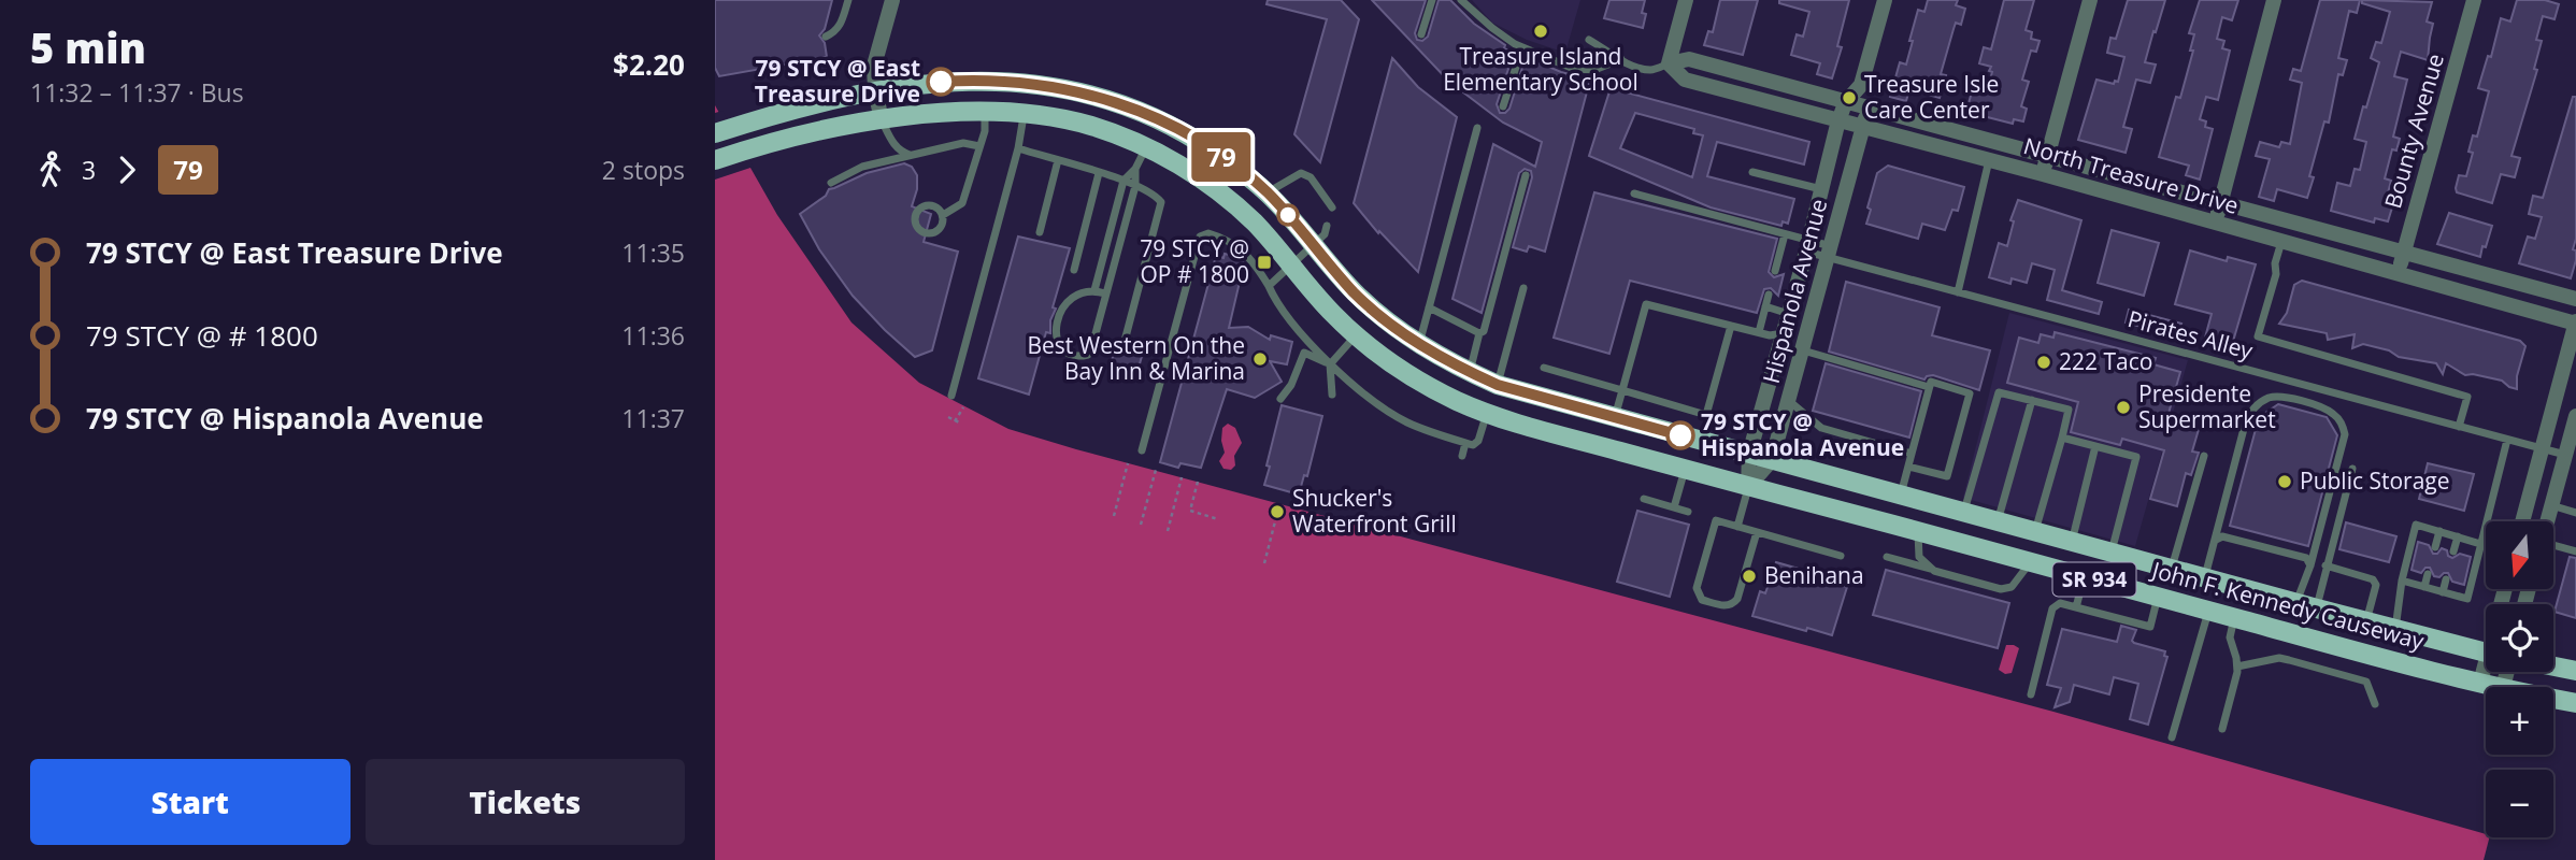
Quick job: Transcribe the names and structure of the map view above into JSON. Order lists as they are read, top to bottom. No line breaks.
{"streets":{"main road":["SR 934","John F. Kennedy Causeway"],"street":["Bounty Avenue","North Treasure Drive","Hispanola Avenue"],"lane":["Pirates Alley"]},"crossings":[["Bounty Avenue","North Treasure Drive"],["North Treasure Drive","Hispanola Avenue"],["Hispanola Avenue","Pirates Alley"],["Hispanola Avenue","John F. Kennedy Causeway"]],"places":{"other":["Treasure Island Elementary School","79 STCY @ East Treasure Drive","Treasure Isle Care Center","Best Western On the Bay Inn & Marina","222 Taco","Presidente Supermarket","79 STCY @ Hispanola Avenue","Public Storage","Shucker's Waterfront Grill","Benihana"],"transit":["79 STCY @ OP # 1800"]},"lines":["bus line 79"],"north":"bottom","page":{"heading":["5 min","11:32 – 11:37 · Bus","$2.20"],"on_map":"79","legs":["3","79","2 stops"],"list":[{"name":"79 STCY @ East Treasure Drive","value":"11:35"},{"name":"79 STCY @ # 1800","value":"11:36"},{"name":"79 STCY @ Hispanola Avenue","value":"11:37"}],"map_buttons":["+","−"],"buttons":["Start","Tickets"]}}
